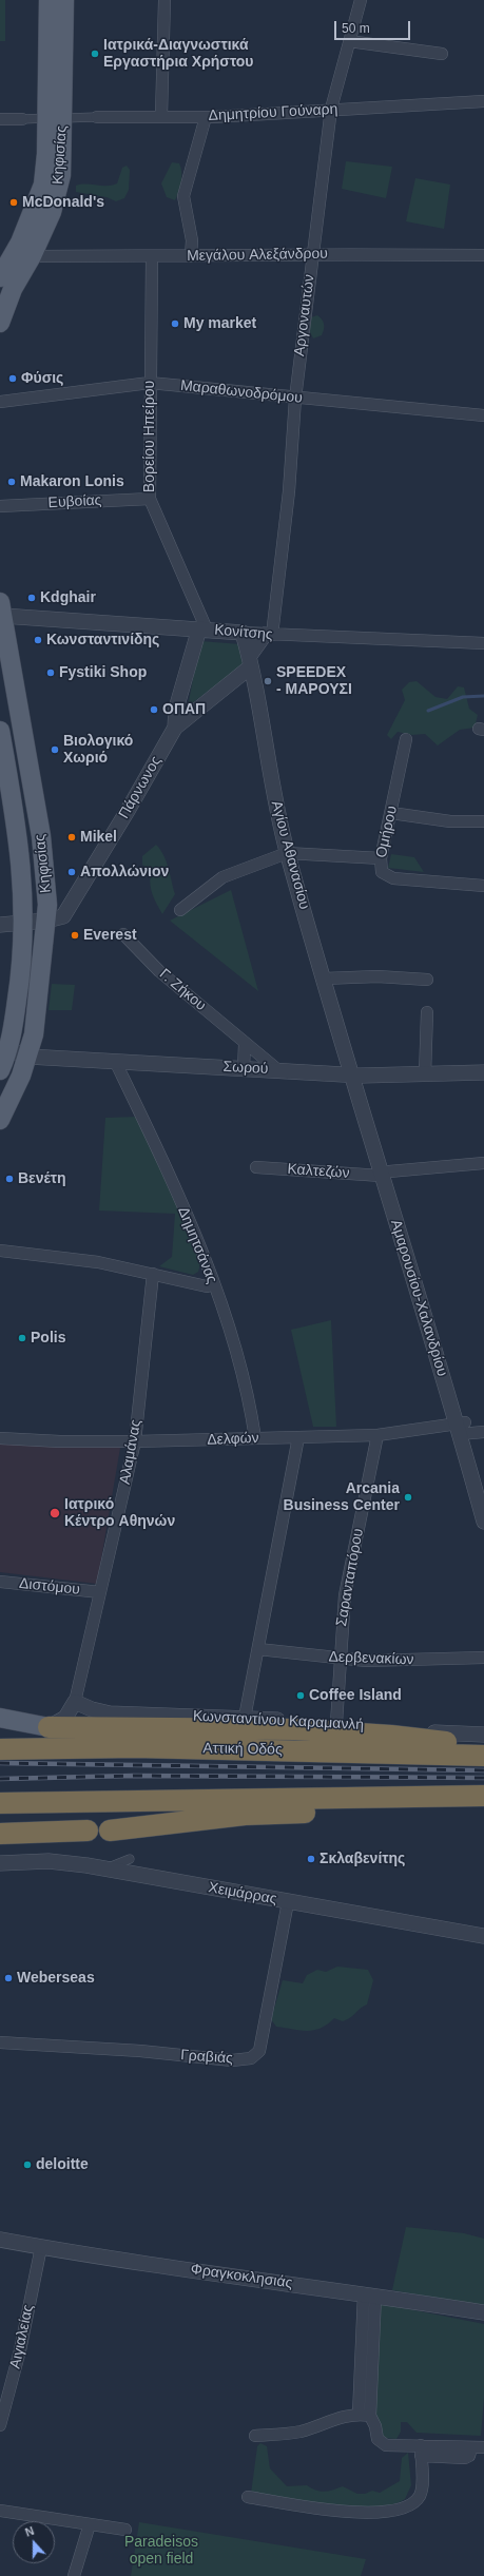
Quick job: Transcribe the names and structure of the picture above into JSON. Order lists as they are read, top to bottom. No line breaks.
{"streets":{"highway":["Αττική Οδός"],"main road":["Κηφισίας"],"street":["Δημητρίου Γούναρη","Μεγάλου Αλεξάνδρου","Αργοναυτών","Μαραθωνοδρόμου","Βορείου Ηπείρου","Ευβοίας","Κονίτσης","Πάρνωνος","Ομήρου","Αγίου Αθανασίου","Γ. Ζήκου","Σωρού","Καλτεζών","Δημητσάνας","Αμαρουσίου-Χαλανδρίου","Δελφών","Αλαμάνας","Σαρανταπόρου","Διστόμου","Δερβενακίων","Κωνσταντίνου Καραμανλή","Χειμάρρας","Γραβιάς","Φραγκοκλησιάς","Αιγιαλείας"]},"crossings":[["Δημητρίου Γούναρη","Κηφισίας"],["Δημητρίου Γούναρη","Αργοναυτών"],["Κηφισίας","Μεγάλου Αλεξάνδρου"],["Κηφισίας","Κονίτσης"],["Κηφισίας","Πάρνωνος"],["Κηφισίας","Σωρού"],["Μεγάλου Αλεξάνδρου","Αργοναυτών"],["Μεγάλου Αλεξάνδρου","Βορείου Ηπείρου"],["Αργοναυτών","Μαραθωνοδρόμου"],["Αργοναυτών","Κονίτσης"],["Αργοναυτών","Πάρνωνος"],["Μαραθωνοδρόμου","Βορείου Ηπείρου"],["Βορείου Ηπείρου","Ευβοίας"],["Βορείου Ηπείρου","Κονίτσης"],["Κονίτσης","Πάρνωνος"],["Κονίτσης","Αγίου Αθανασίου"],["Πάρνωνος","Αγίου Αθανασίου"],["Αγίου Αθανασίου","Σωρού"],["Αγίου Αθανασίου","Αμαρουσίου-Χαλανδρίου"],["Γ. Ζήκου","Σωρού"],["Σωρού","Δημητσάνας"],["Σωρού","Αμαρουσίου-Χαλανδρίου"],["Καλτεζών","Αμαρουσίου-Χαλανδρίου"],["Δημητσάνας","Δελφών"],["Αμαρουσίου-Χαλανδρίου","Δελφών"],["Δελφών","Αλαμάνας"],["Δελφών","Σαρανταπόρου"],["Αλαμάνας","Διστόμου"],["Αλαμάνας","Κωνσταντίνου Καραμανλή"],["Σαρανταπόρου","Δερβενακίων"],["Σαρανταπόρου","Κωνσταντίνου Καραμανλή"],["Χειμάρρας","Γραβιάς"],["Φραγκοκλησιάς","Αιγιαλείας"]],"parks":["Paradeisos open field"],"places":["Ιατρικά-Διαγνωστικά Εργαστήρια Χρήστου","McDonald's","My market","Φύσις","Makaron Lonis","Kdghair","Κωνσταντινίδης","Fystiki Shop","SPEEDEX - ΜΑΡΟΥΣΙ","ΟΠΑΠ","Βιολογικό Χωριό","Mikel","Απολλώνιον","Everest","Βενέτη","Polis","Arcania Business Center","Ιατρικό Κέντρο Αθηνών","Coffee Island","Σκλαβενίτης","Weberseas","deloitte"],"scale_bar":"50 m","north":"top"}
